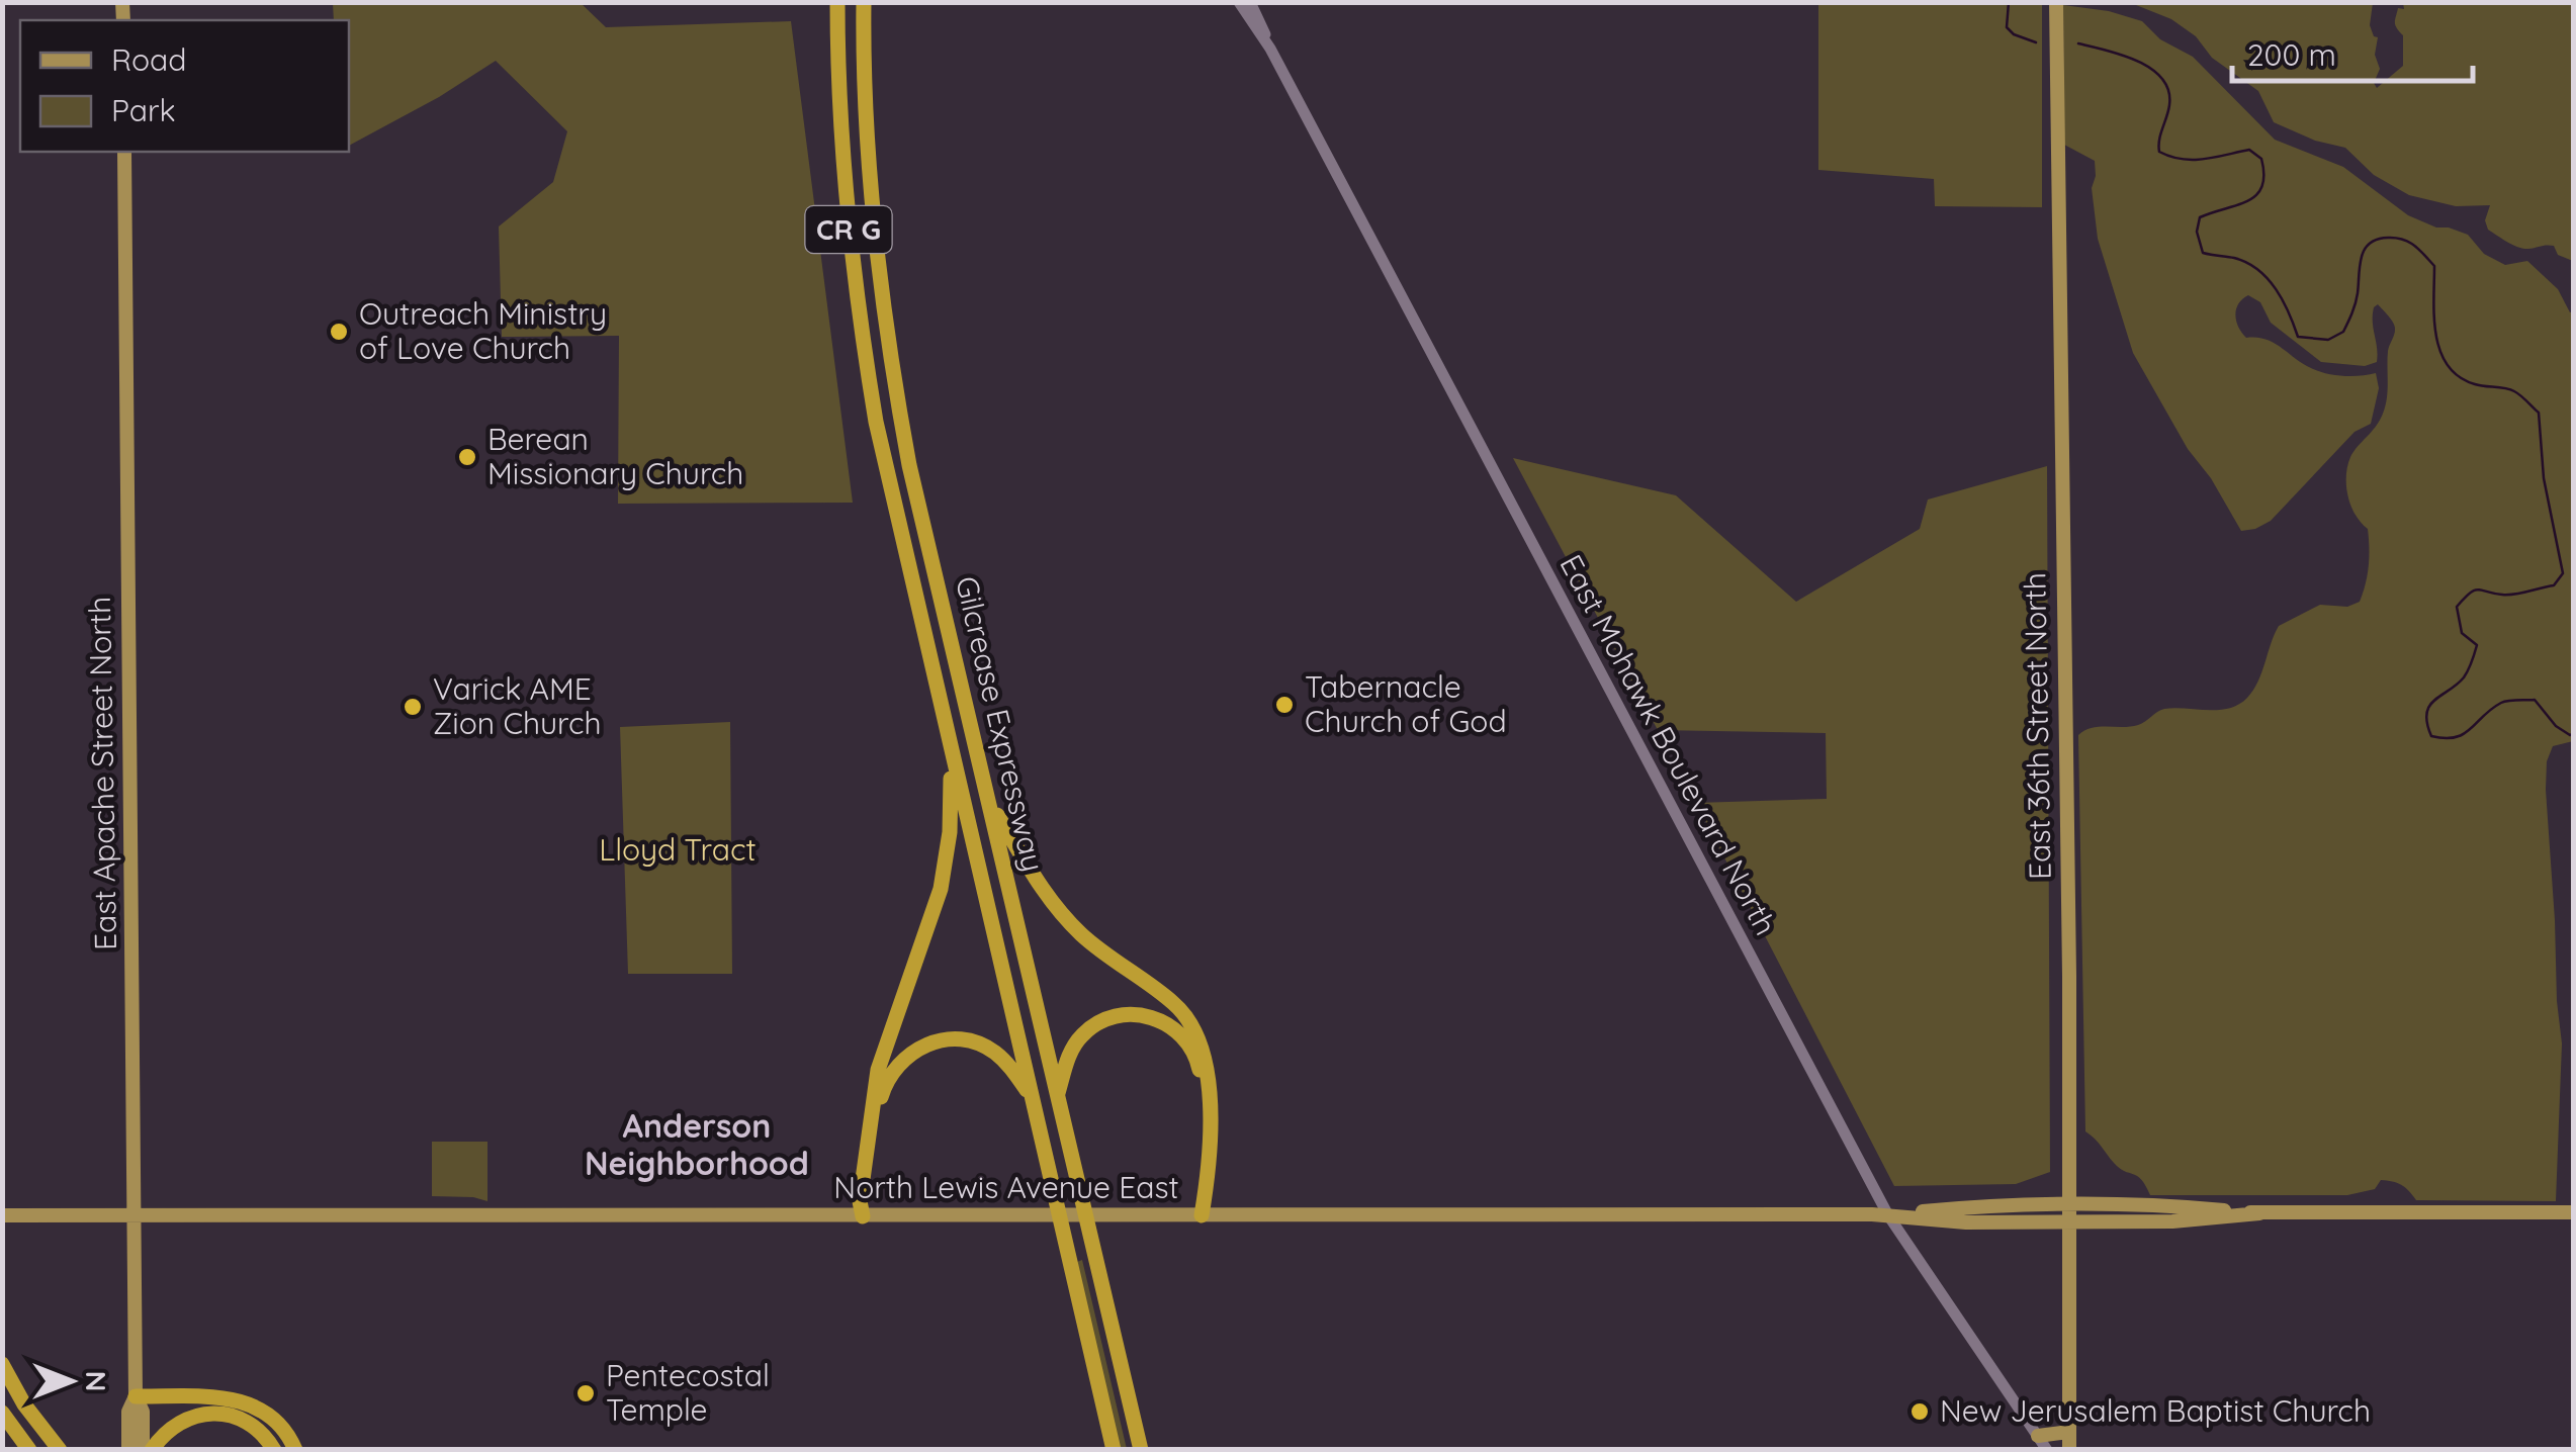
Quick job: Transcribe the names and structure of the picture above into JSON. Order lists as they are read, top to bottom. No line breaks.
{"streets":{"highway":["CR G","Gilcrease Expressway"],"main road":["East 36th Street North","East Apache Street North","North Lewis Avenue East"],"street":["East Mohawk Boulevard North"]},"crossings":[["East 36th Street North","North Lewis Avenue East"],["East Mohawk Boulevard North","North Lewis Avenue East"],["East Apache Street North","North Lewis Avenue East"]],"districts":["Anderson Neighborhood"],"parks":["Lloyd Tract"],"places":["Outreach Ministry of Love Church","Berean Missionary Church","Tabernacle Church of God","Varick AME Zion Church","Pentecostal Temple","New Jerusalem Baptist Church"],"legend":["Road","Park"],"scale_bar":"200 m","north":"right"}
